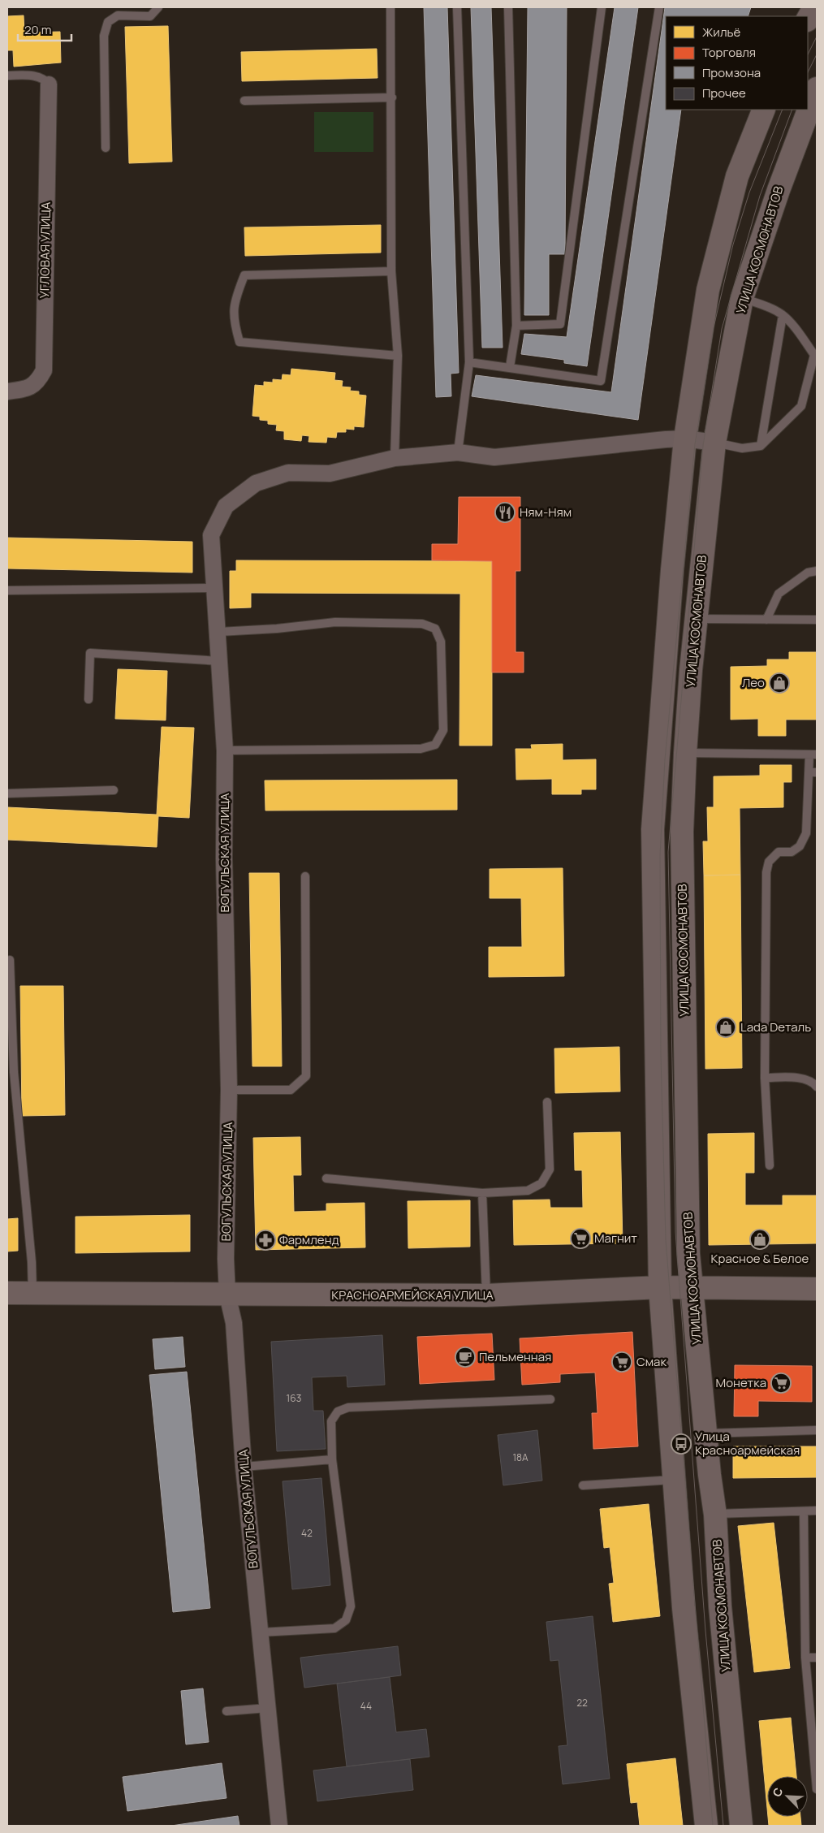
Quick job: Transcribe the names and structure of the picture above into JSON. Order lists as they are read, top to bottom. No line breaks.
{"streets":{"main road":["УЛИЦА КОСМОНАВТОВ","КРАСНОАРМЕЙСКАЯ УЛИЦА"],"street":["УГЛОВАЯ УЛИЦА","ВОГУЛЬСКАЯ УЛИЦА"]},"crossings":[["УЛИЦА КОСМОНАВТОВ","КРАСНОАРМЕЙСКАЯ УЛИЦА"],["ВОГУЛЬСКАЯ УЛИЦА","КРАСНОАРМЕЙСКАЯ УЛИЦА"]],"places":{"restaurant":["Ням-Ням"],"shop":["Лео","Lada Dеталь","Красное & Белое"],"supermarket":["Магнит","Смак","Монетка"],"pharmacy":["Фармленд"],"cafe":["Пельменная"],"bus stop":["Улица Красноармейская"]},"house_numbers":["163","18А","42","22","44"],"legend":["Жильё","Торговля","Промзона","Прочее"],"scale_bar":"20 m","north":"top left"}
